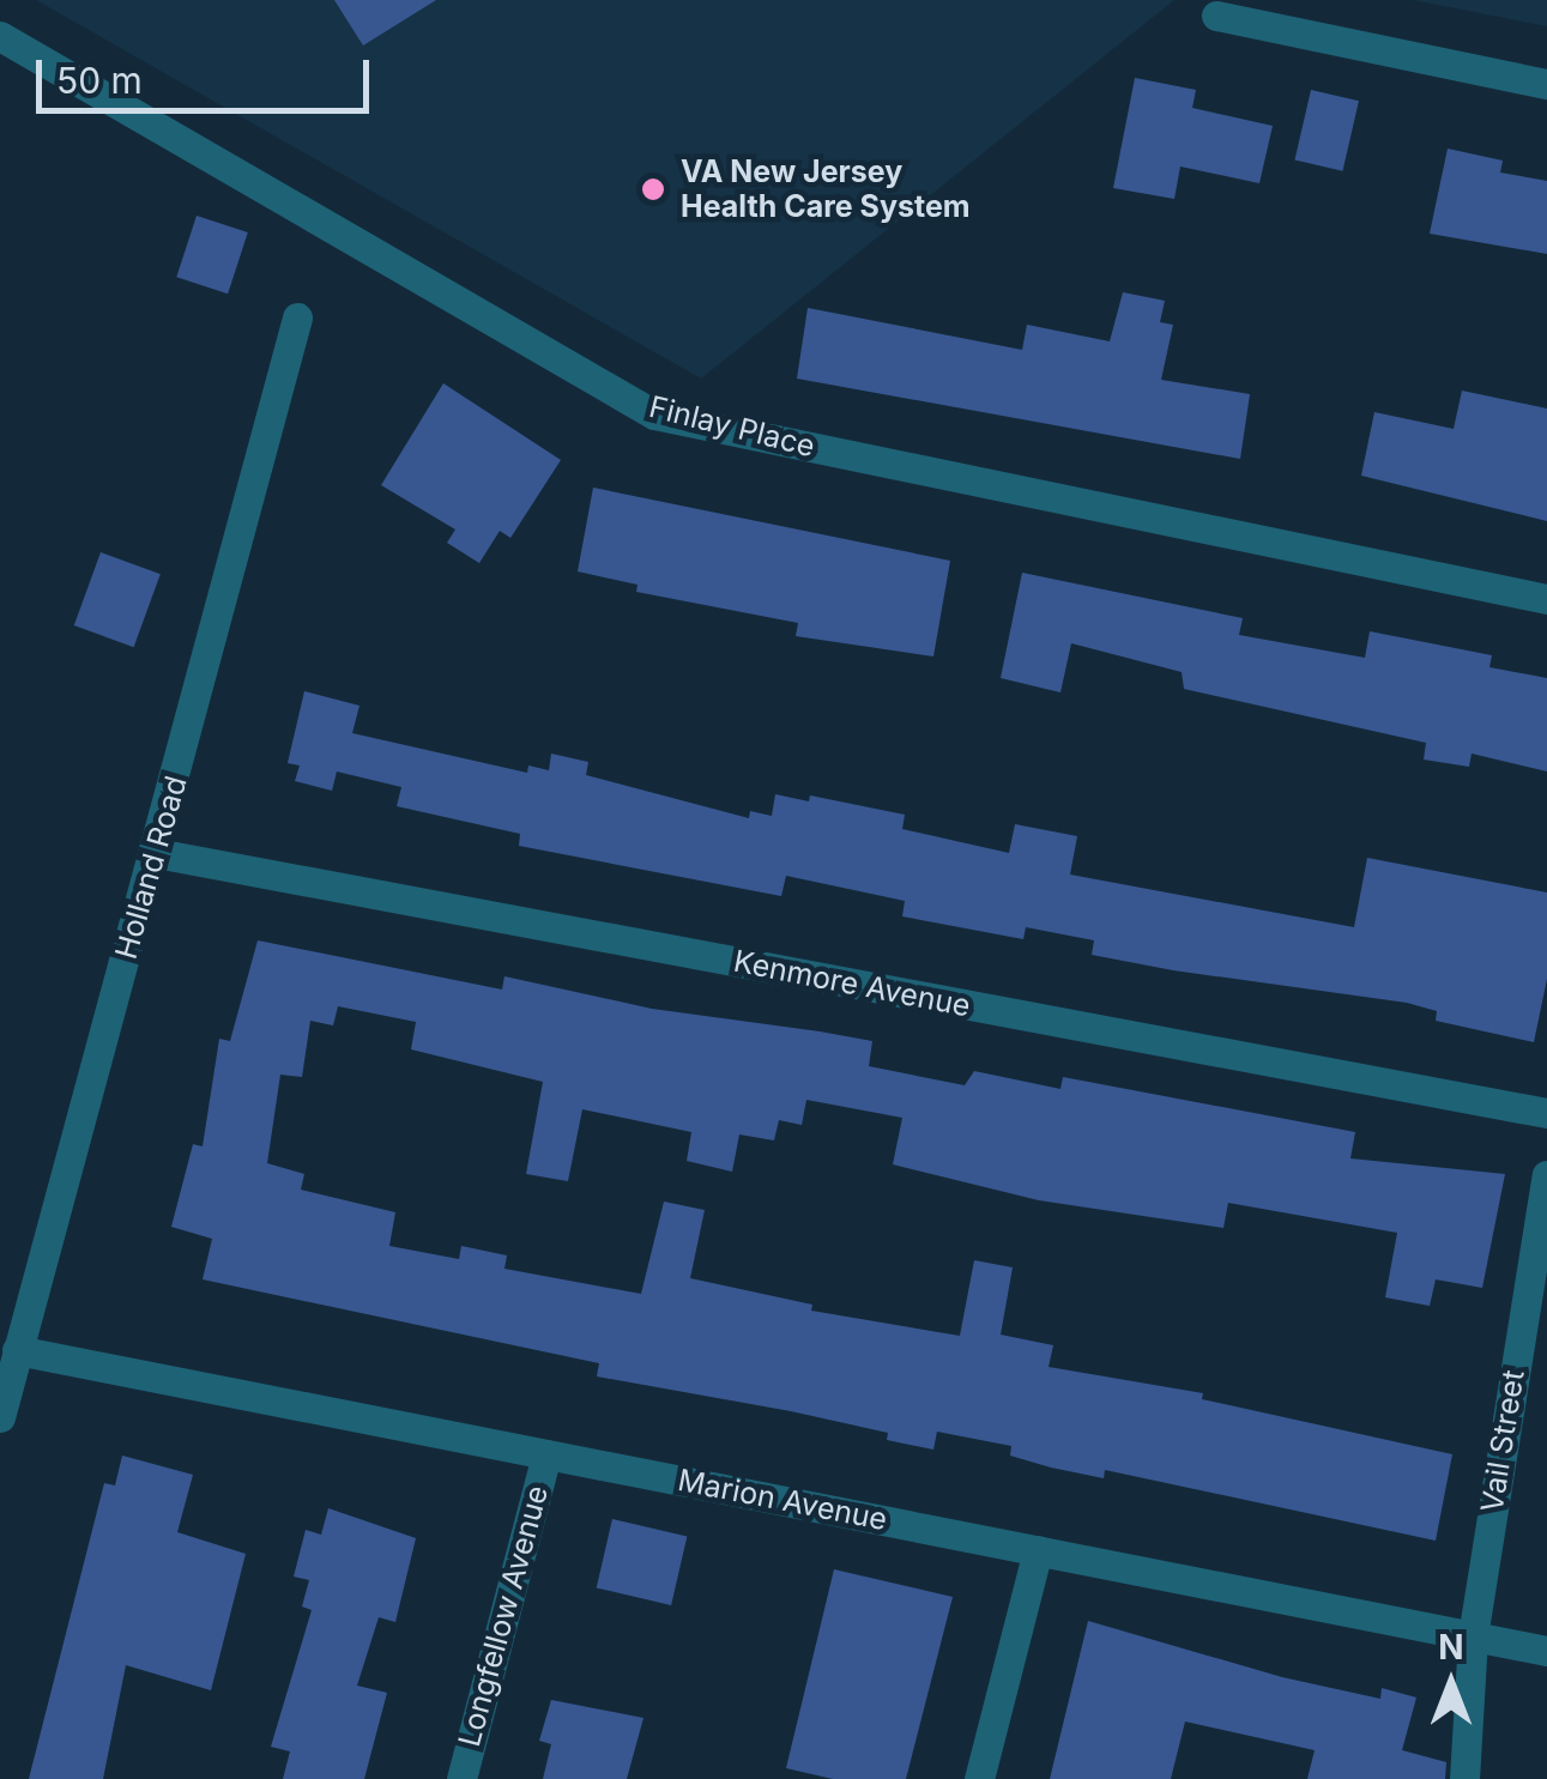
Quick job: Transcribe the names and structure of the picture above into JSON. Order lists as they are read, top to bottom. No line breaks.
{"streets":{"street":["Finlay Place","Holland Road","Kenmore Avenue","Vail Street","Marion Avenue","Longfellow Avenue"]},"crossings":[["Holland Road","Kenmore Avenue"],["Holland Road","Marion Avenue"],["Vail Street","Marion Avenue"],["Marion Avenue","Longfellow Avenue"]],"places":["VA New Jersey Health Care System"],"scale_bar":"50 m","north":"top"}
